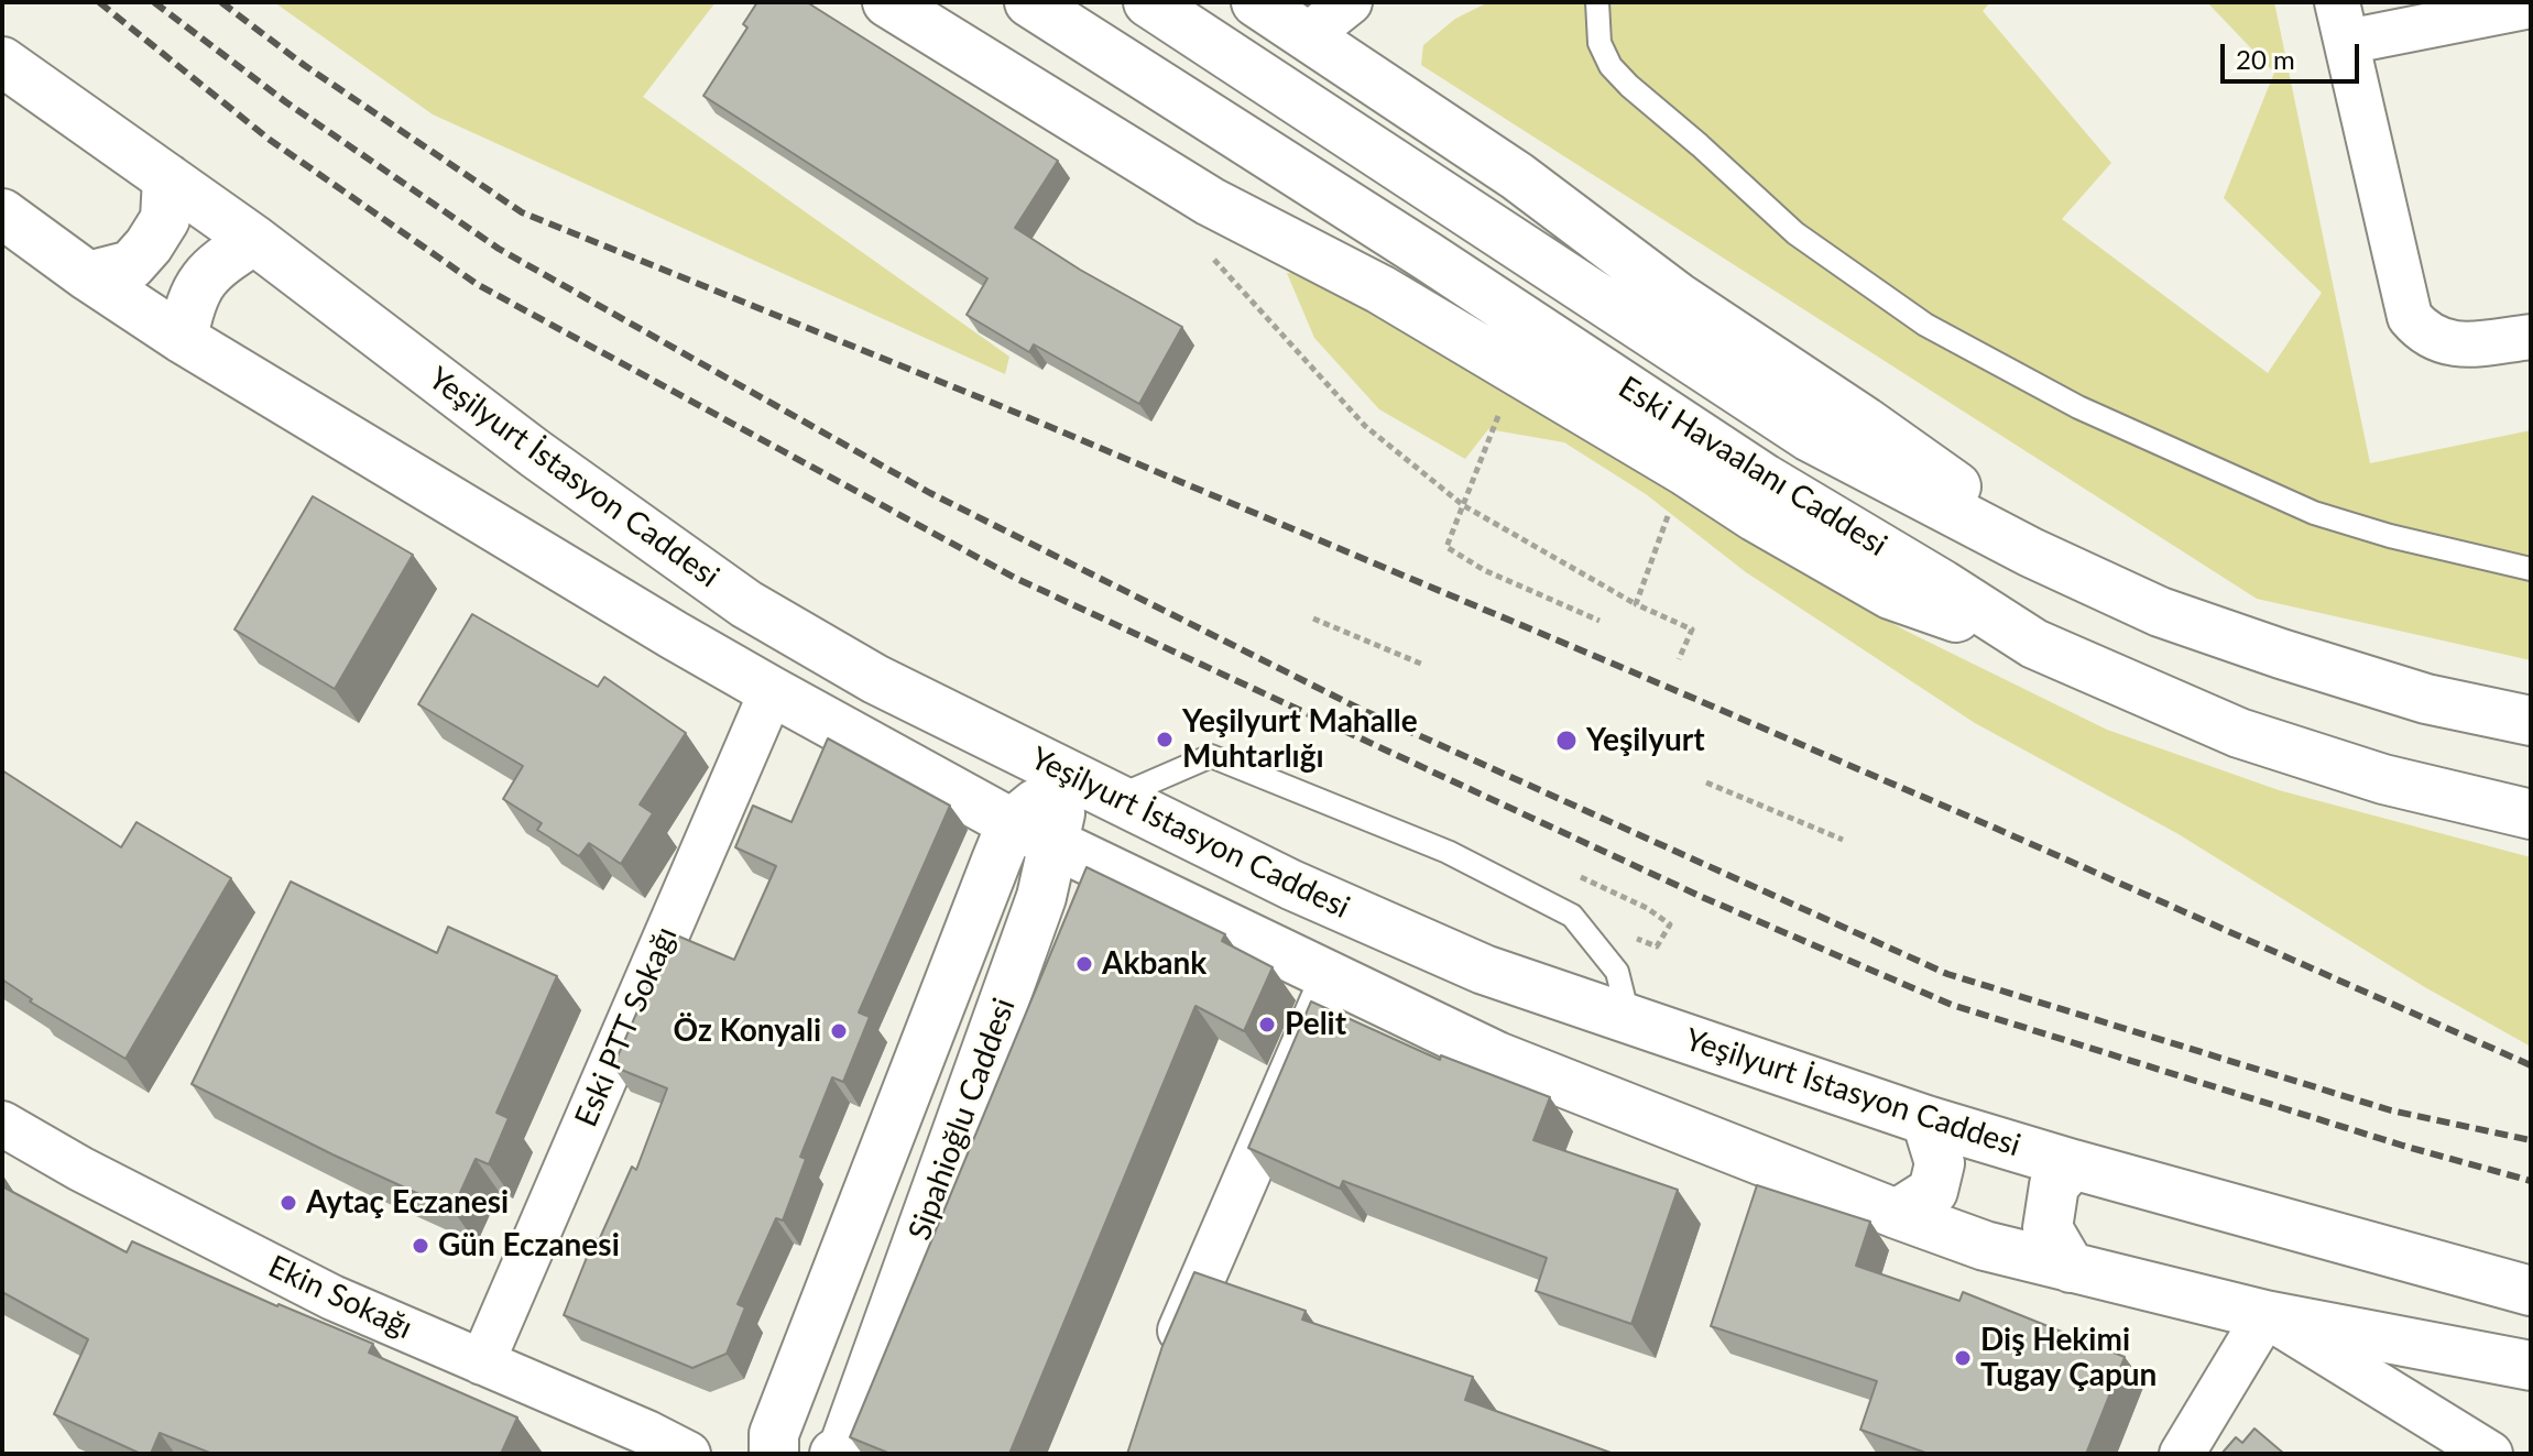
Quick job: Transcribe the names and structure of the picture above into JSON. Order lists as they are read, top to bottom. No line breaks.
{"streets":{"main road":["Eski Havaalanı Caddesi","Yeşilyurt İstasyon Caddesi","Sipahioğlu Caddesi"],"street":["Eski PTT Sokağı","Ekin Sokağı"]},"crossings":[["Eski PTT Sokağı","Ekin Sokağı"]],"places":["Yeşilyurt Mahalle Muhtarlığı","Yeşilyurt","Akbank","Pelit","Öz Konyali","Aytaç Eczanesi","Gün Eczanesi","Diş Hekimi Tugay Çapun"],"scale_bar":"20 m"}
